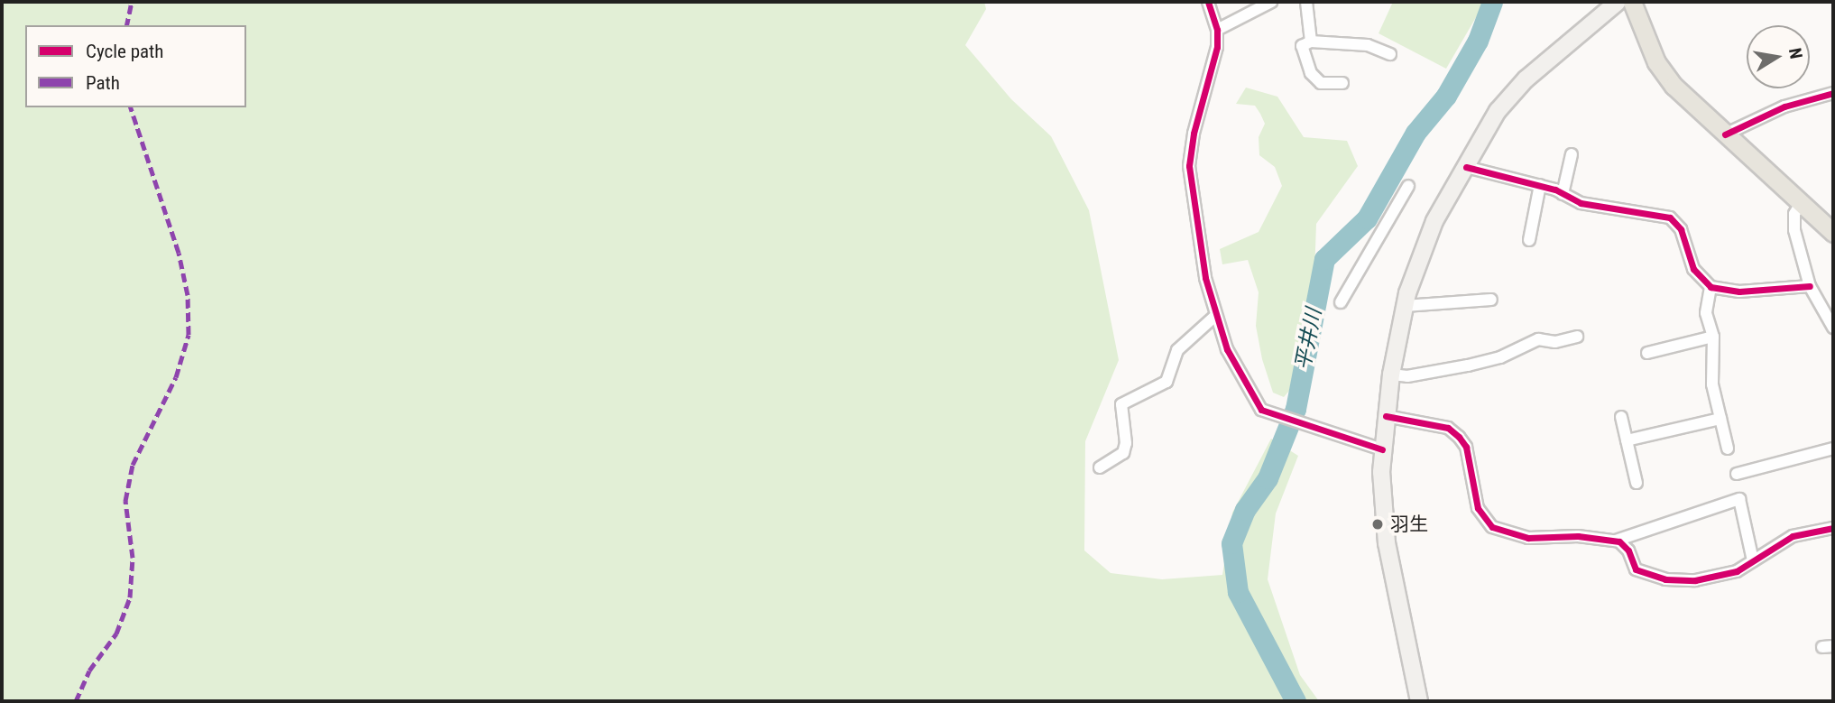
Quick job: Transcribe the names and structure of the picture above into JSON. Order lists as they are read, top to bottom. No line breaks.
{"water":["平井川"],"places":["羽生"],"legend":["Cycle path","Path"],"north":"right"}
